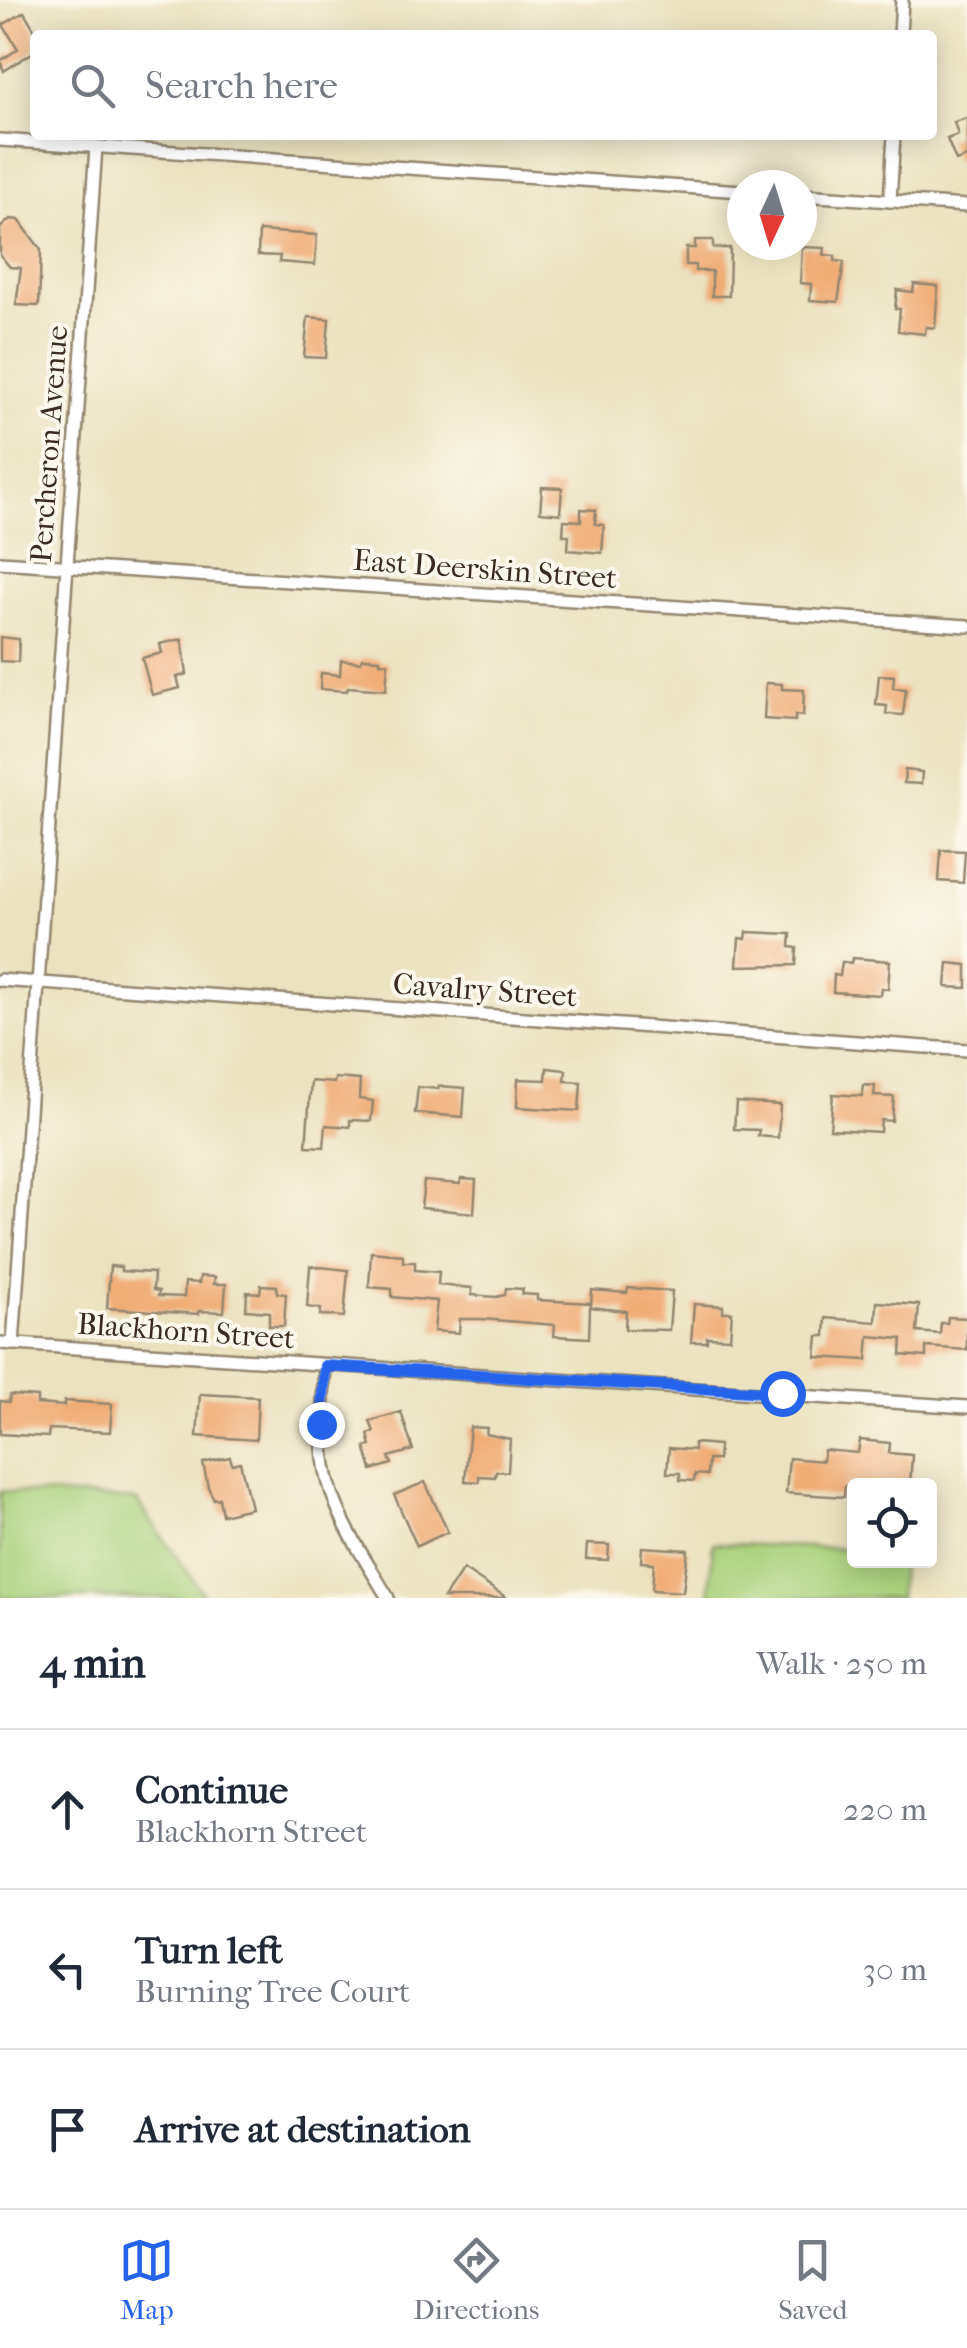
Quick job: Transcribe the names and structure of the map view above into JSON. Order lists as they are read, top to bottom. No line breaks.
{"streets":{"street":["Percheron Avenue","East Deerskin Street","Cavalry Street","Blackhorn Street"]},"crossings":[["Percheron Avenue","East Deerskin Street"],["Percheron Avenue","Cavalry Street"],["Percheron Avenue","Blackhorn Street"]],"north":"bottom","page":{"search":"Search here","heading":["4 min","Walk · 250 m"],"list":[["Continue","Blackhorn Street","220 m"],["Turn left","Burning Tree Court","30 m"],"Arrive at destination"],"nav":["Map","Directions","Saved"]}}
